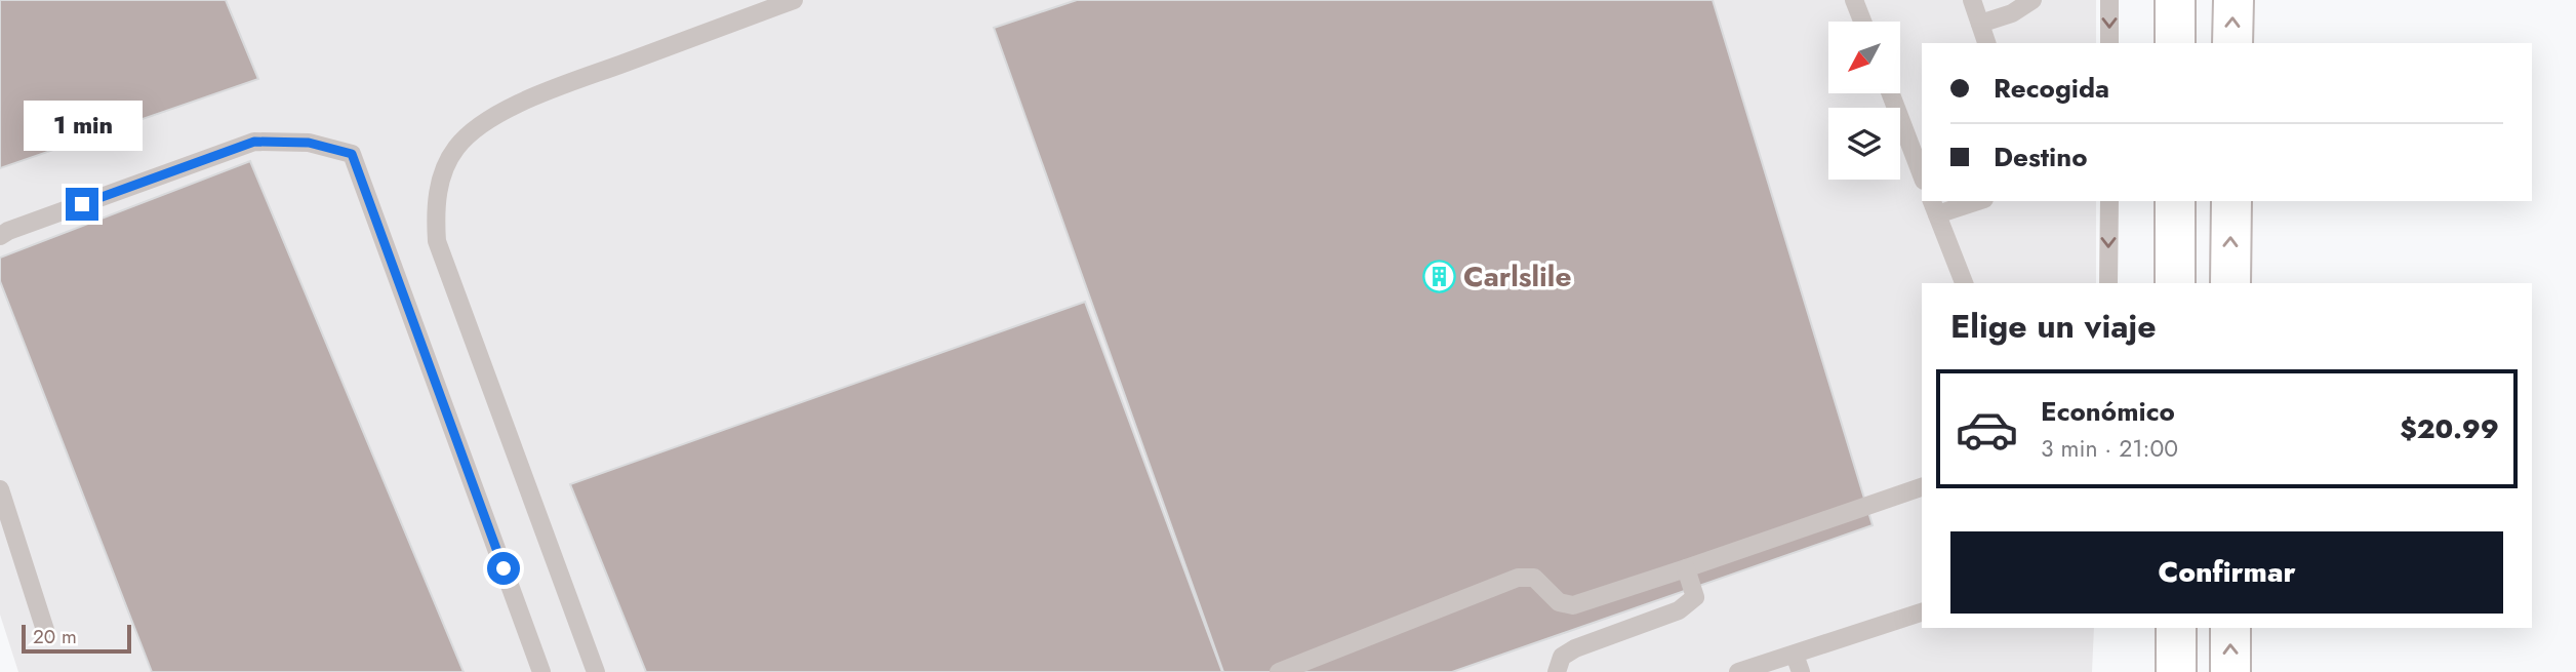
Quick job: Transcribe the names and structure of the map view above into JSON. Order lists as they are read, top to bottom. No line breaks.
{"places":{"building":["Carlslile"]},"scale_bar":"20 m","north":"bottom left","page":{"banner":["Recogida","Destino"],"bubble":"1 min","heading":"Elige un viaje","list":[{"name":"Económico","note":"3 min · 21:00","value":"$20.99"}],"buttons":"Confirmar","scale":"20 m"}}
